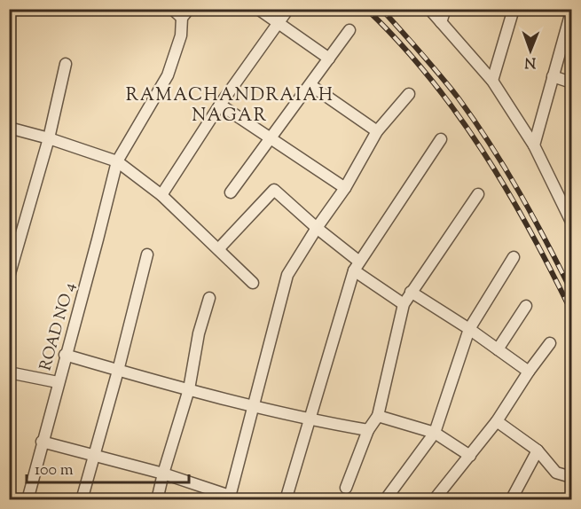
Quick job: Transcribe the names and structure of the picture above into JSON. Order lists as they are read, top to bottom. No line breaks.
{"streets":{"street":["ROAD NO 4"]},"districts":["RAMACHANDRAIAH NAGAR"],"scale_bar":"100 m","north":"bottom"}
